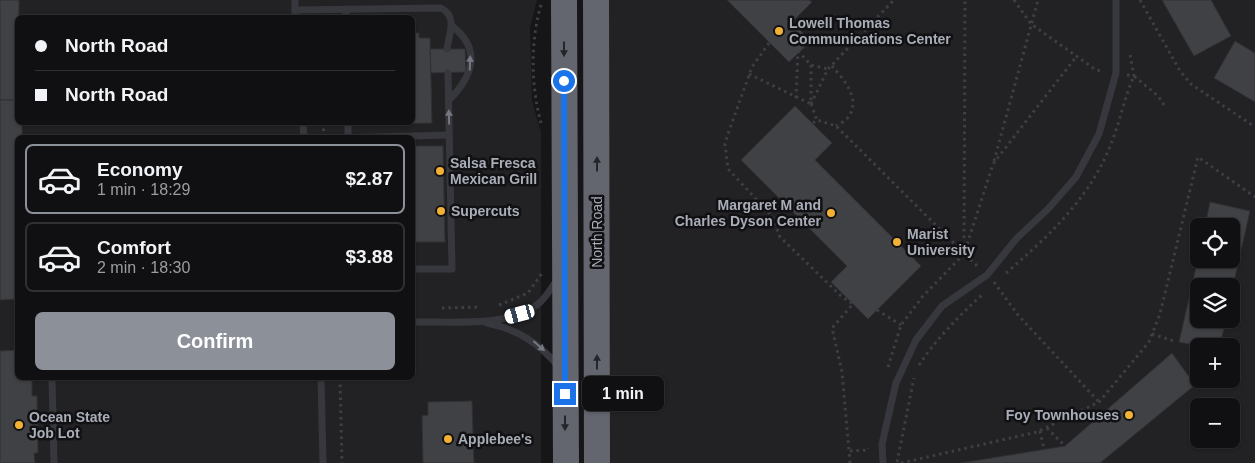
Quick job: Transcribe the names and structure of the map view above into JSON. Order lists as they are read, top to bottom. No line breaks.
{"streets":{"highway":["North Road"]},"places":["Lowell Thomas Communications Center","Salsa Fresca Mexican Grill","Supercuts","Margaret M and Charles Dyson Center","Marist University","Foy Townhouses","Ocean State Job Lot","Applebee's"],"page":{"banner":["North Road","North Road"],"list":[{"name":"Economy","note":"1 min · 18:29","value":"$2.87"},{"name":"Comfort","note":"2 min · 18:30","value":"$3.88"}],"map_buttons":["+","−"],"buttons":"Confirm","bubble":"1 min"}}
